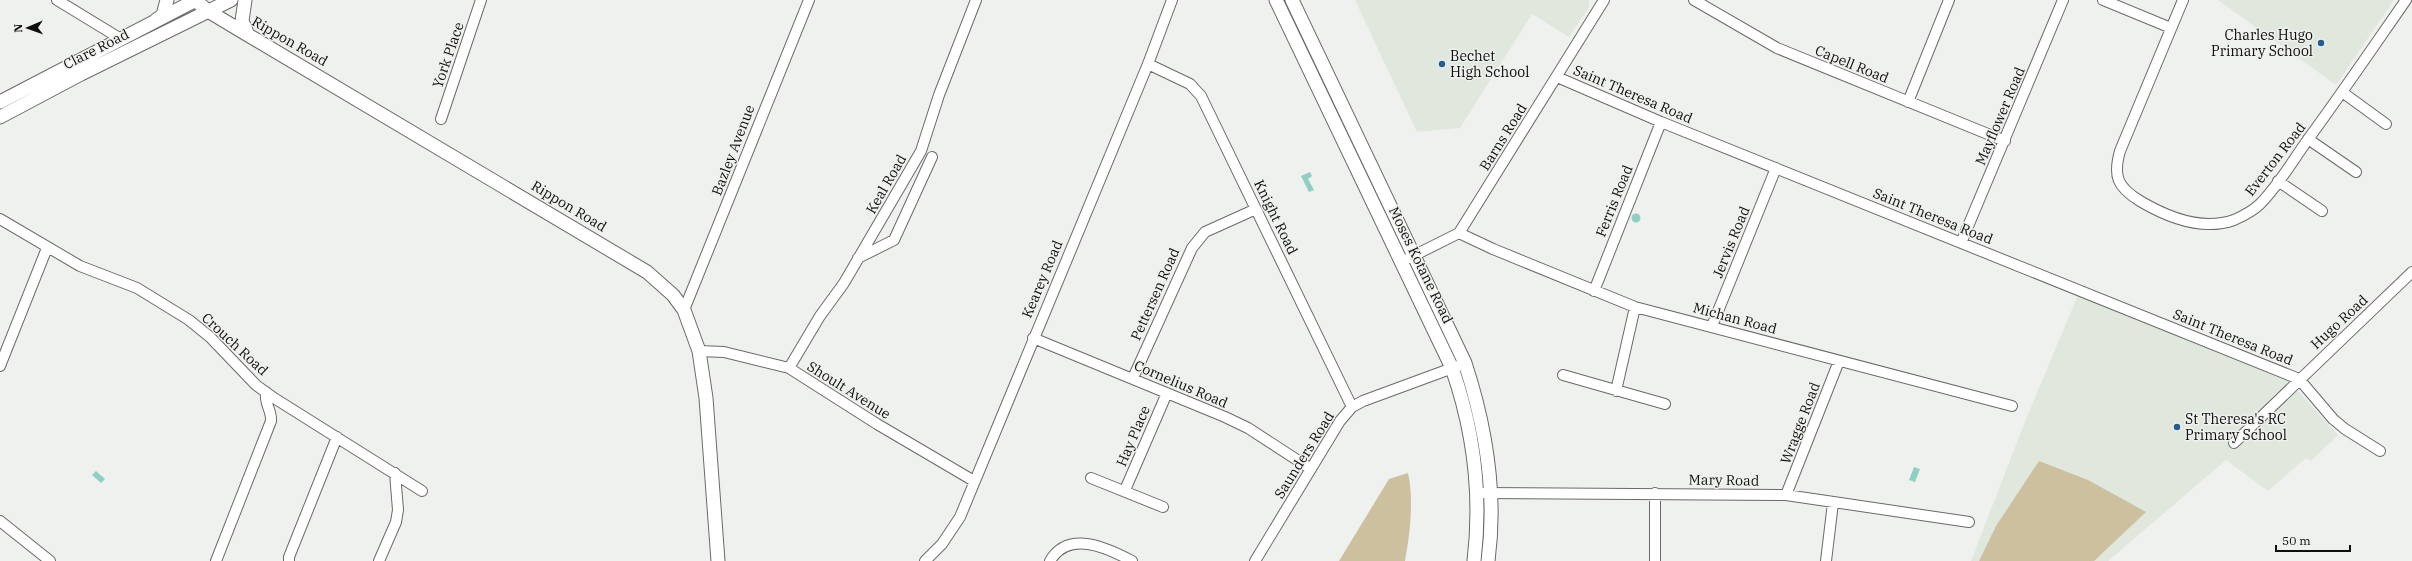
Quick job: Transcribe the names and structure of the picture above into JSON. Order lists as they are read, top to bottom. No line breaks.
{"streets":{"street":["Rippon Road","Clare Road","York Place","Capell Road","Saint Theresa Road","Mayflower Road","Barns Road","Bazley Avenue","Everton Road","Keal Road","Ferris Road","Knight Road","Jervis Road","Moses Kotane Road","Kearey Road","Pettersen Road","Michan Road","Hugo Road","Crouch Road","Cornelius Road","Shoult Avenue","Wragge Road","Hay Place","Saunders Road","Mary Road"]},"crossings":[["Rippon Road","Clare Road"],["Rippon Road","Bazley Avenue"],["Rippon Road","Shoult Avenue"],["Capell Road","Mayflower Road"],["Saint Theresa Road","Mayflower Road"],["Saint Theresa Road","Barns Road"],["Saint Theresa Road","Ferris Road"],["Saint Theresa Road","Jervis Road"],["Saint Theresa Road","Hugo Road"],["Barns Road","Michan Road"],["Keal Road","Shoult Avenue"],["Ferris Road","Michan Road"],["Knight Road","Kearey Road"],["Knight Road","Pettersen Road"],["Knight Road","Saunders Road"],["Jervis Road","Michan Road"],["Moses Kotane Road","Saunders Road"],["Moses Kotane Road","Mary Road"],["Kearey Road","Cornelius Road"],["Kearey Road","Shoult Avenue"],["Pettersen Road","Cornelius Road"],["Michan Road","Wragge Road"],["Cornelius Road","Hay Place"],["Cornelius Road","Saunders Road"],["Wragge Road","Mary Road"]],"places":["Charles Hugo Primary School","Bechet High School","St Theresa's RC Primary School"],"scale_bar":"50 m","north":"left"}
